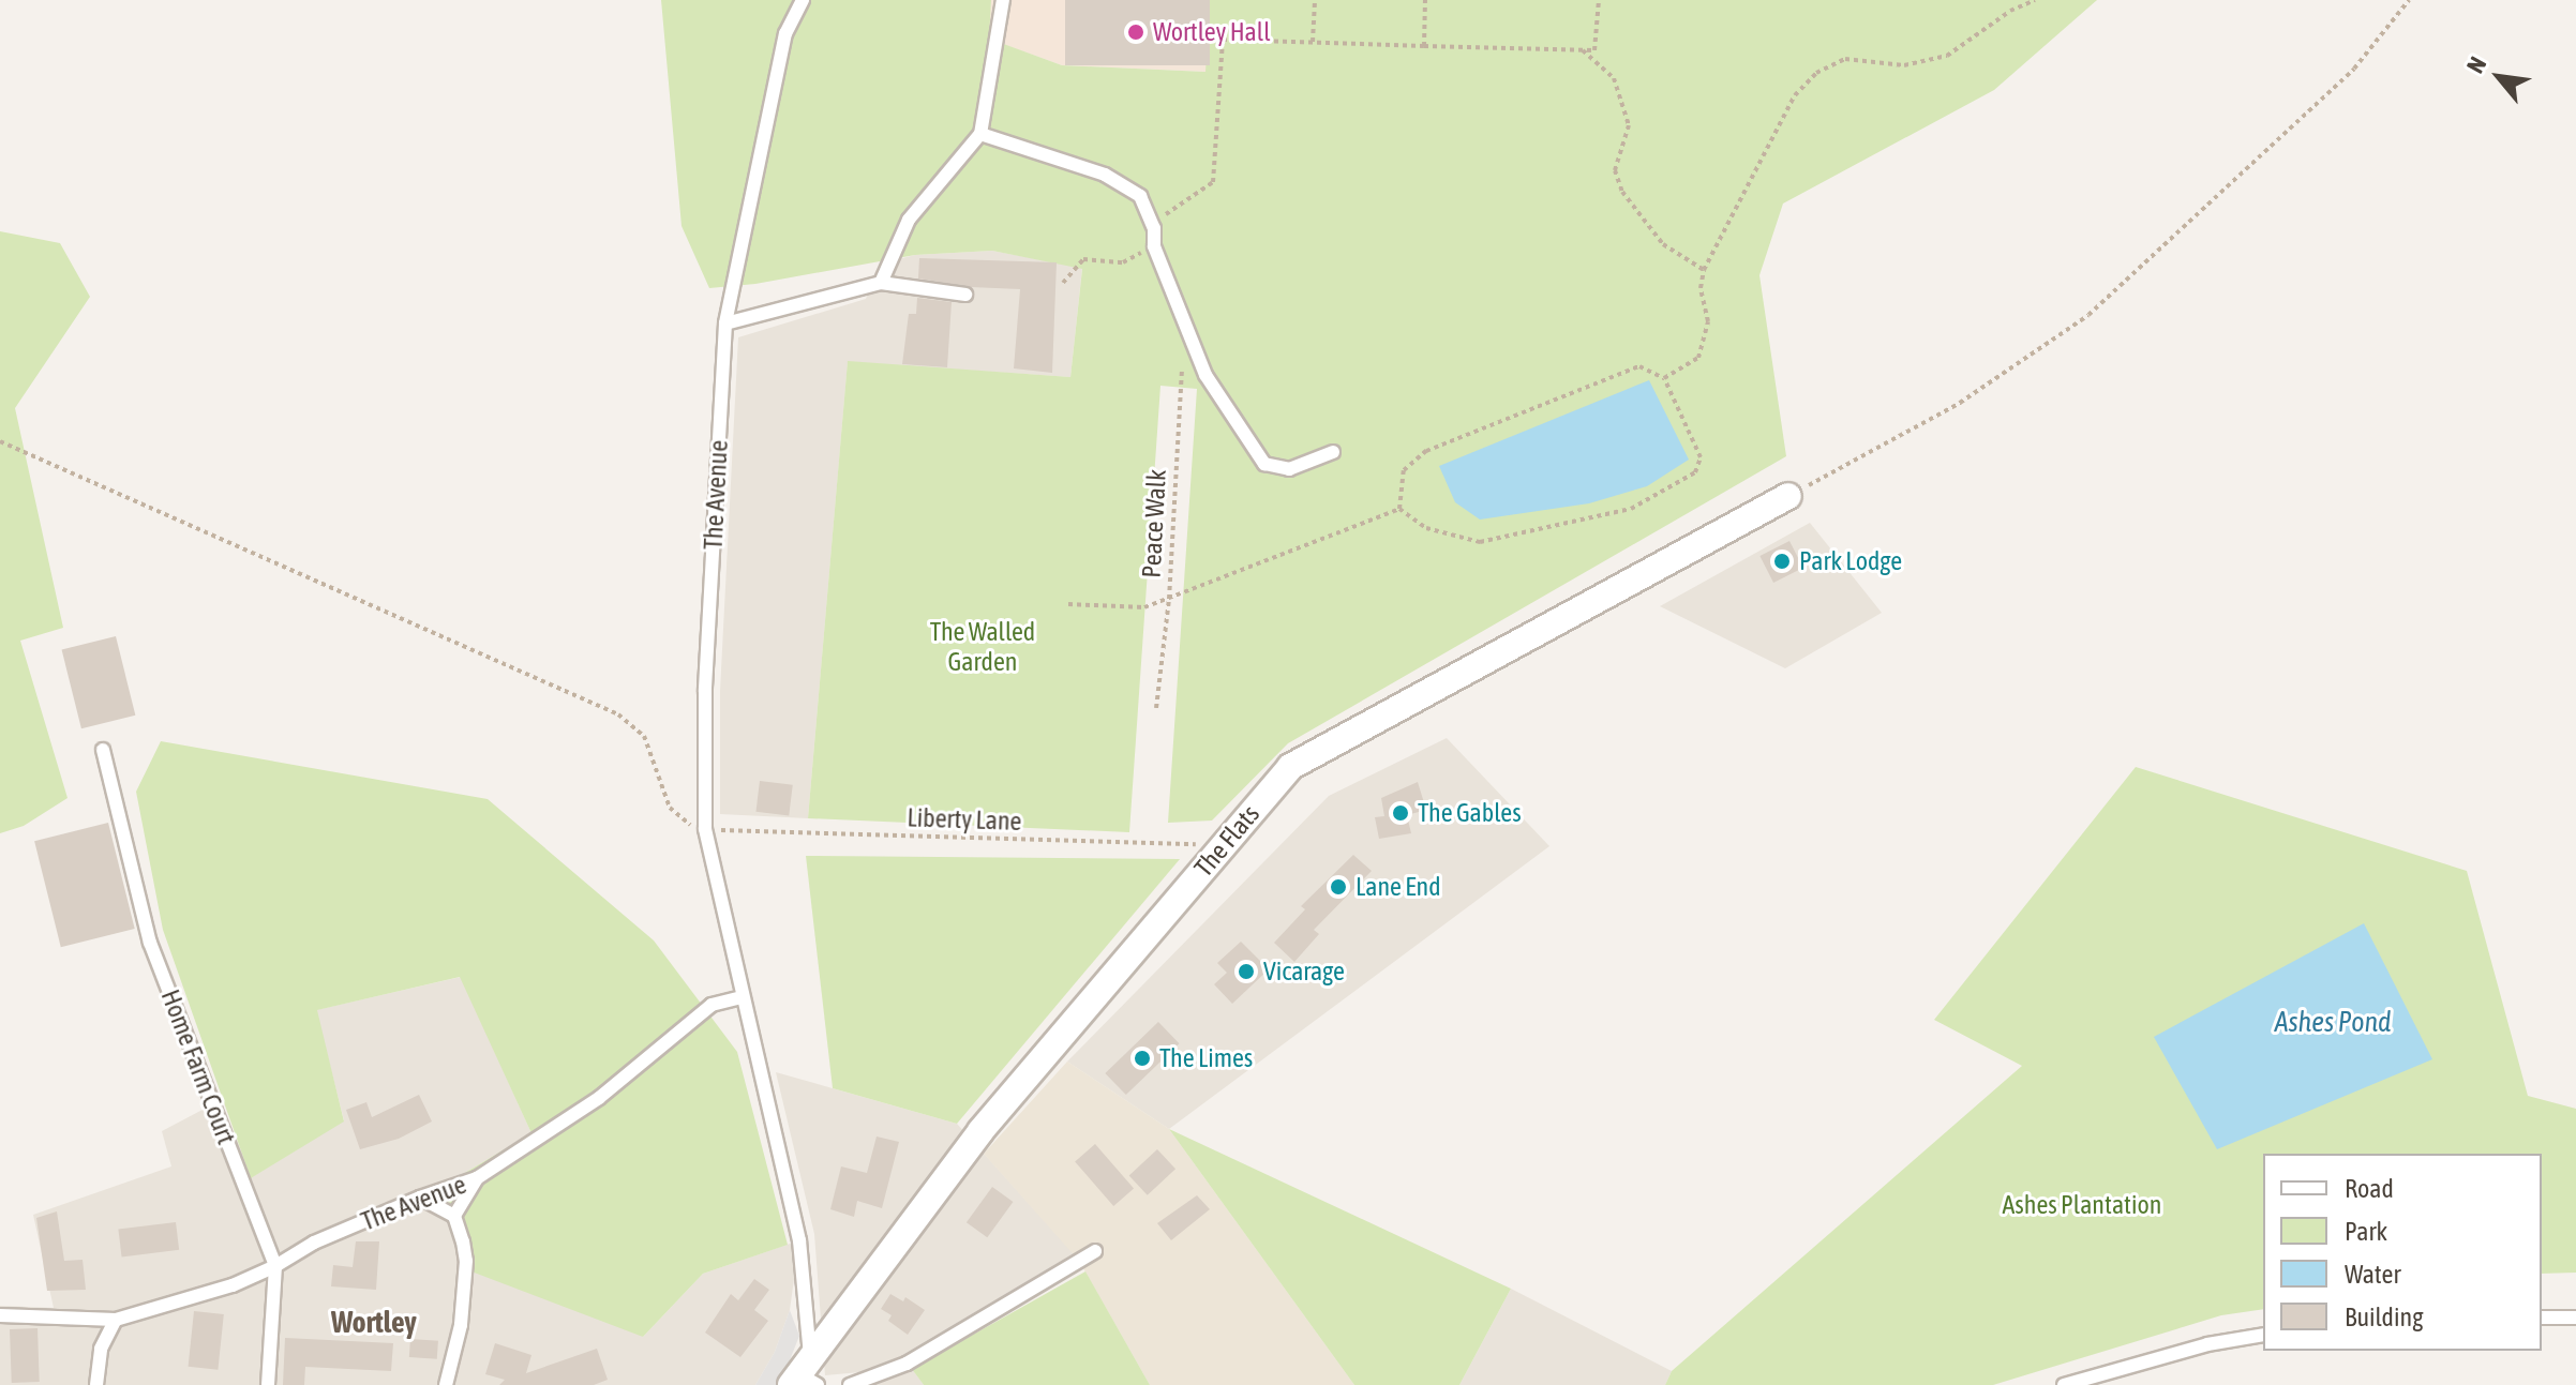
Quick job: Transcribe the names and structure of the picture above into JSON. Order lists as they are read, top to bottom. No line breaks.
{"streets":{"street":["The Flats"],"lane":["The Avenue","Home Farm Court"],"path":["Peace Walk","Liberty Lane"]},"crossings":[["The Avenue","Liberty Lane"],["The Avenue","The Flats"],["The Avenue","Home Farm Court"],["Liberty Lane","The Flats"]],"districts":["Wortley"],"water":["Ashes Pond"],"parks":["The Walled Garden","Ashes Plantation"],"places":["Wortley Hall","Park Lodge","The Gables","Lane End","Vicarage","The Limes"],"legend":["Road","Park","Water","Building"],"north":"top left"}
